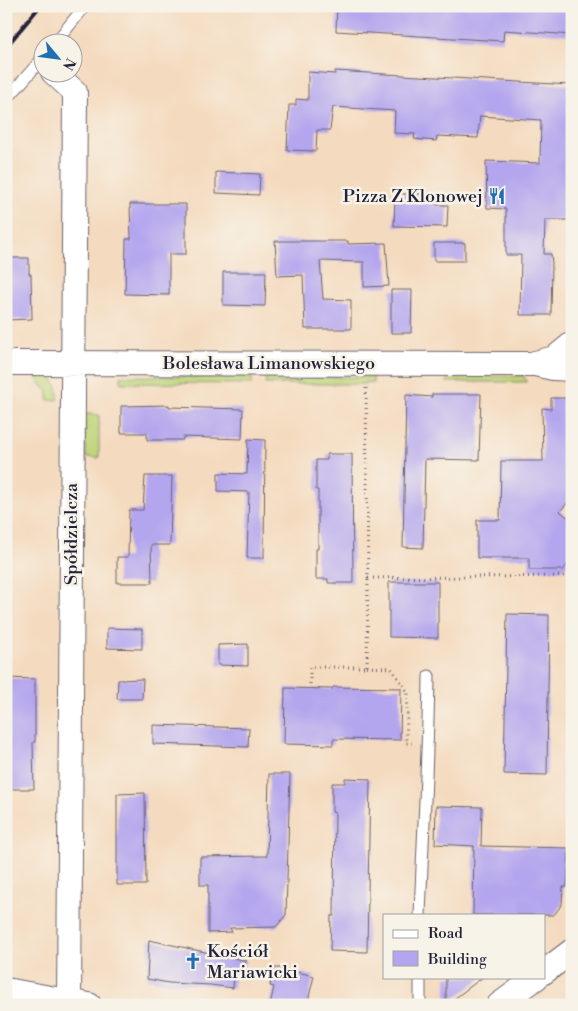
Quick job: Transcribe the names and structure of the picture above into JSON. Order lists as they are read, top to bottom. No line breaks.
{"streets":{"street":["Bolesława Limanowskiego","Spółdzielcza"]},"crossings":[["Bolesława Limanowskiego","Spółdzielcza"]],"places":{"restaurant":["Pizza Z Klonowej"],"church":["Kościół Mariawicki"]},"legend":["Road","Building"],"north":"bottom right"}
